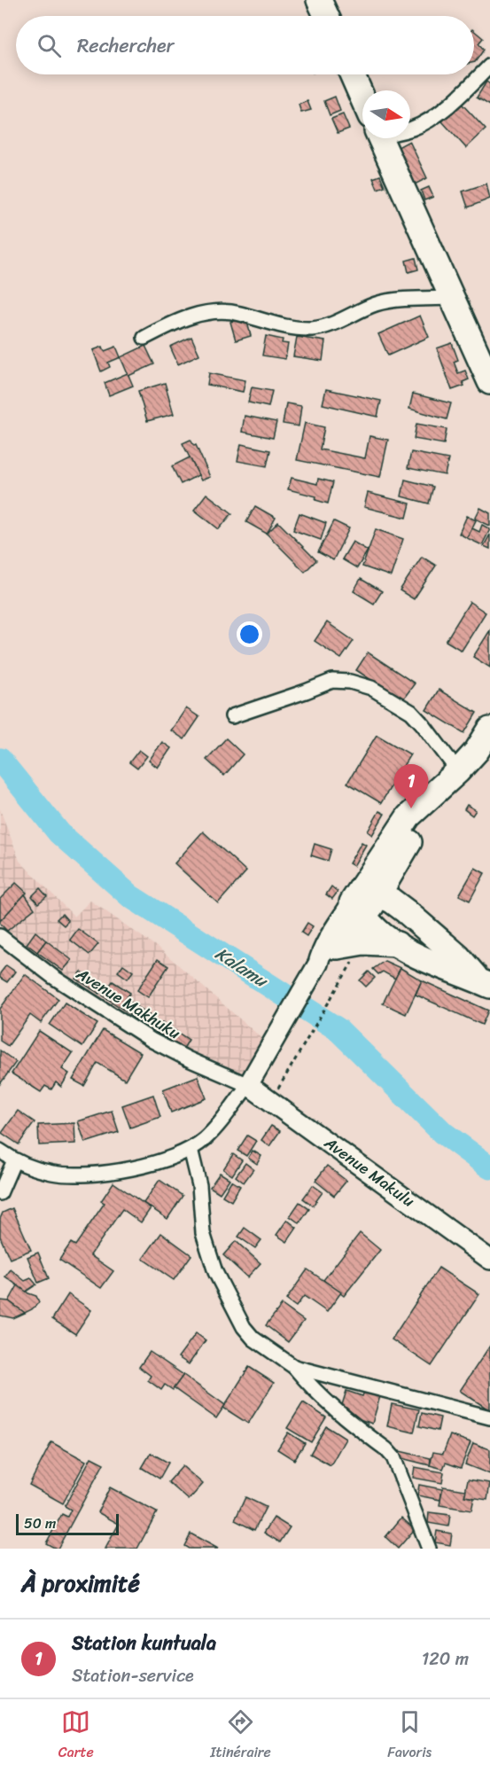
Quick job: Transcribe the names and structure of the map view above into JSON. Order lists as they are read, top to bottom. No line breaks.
{"streets":{"main road":["Avenue Makulu"],"street":["Avenue Makhuku"]},"crossings":[["Avenue Makhuku","Avenue Makulu"]],"water":["Kalamu"],"scale_bar":"50 m","north":"right","page":{"search":"Rechercher","pins":"1","scale":"50 m","heading":"À proximité","list":[{"mark":"1","name":"Station kuntuala","note":"Station-service","value":"120 m"}],"nav":["Carte","Itinéraire","Favoris"]}}
